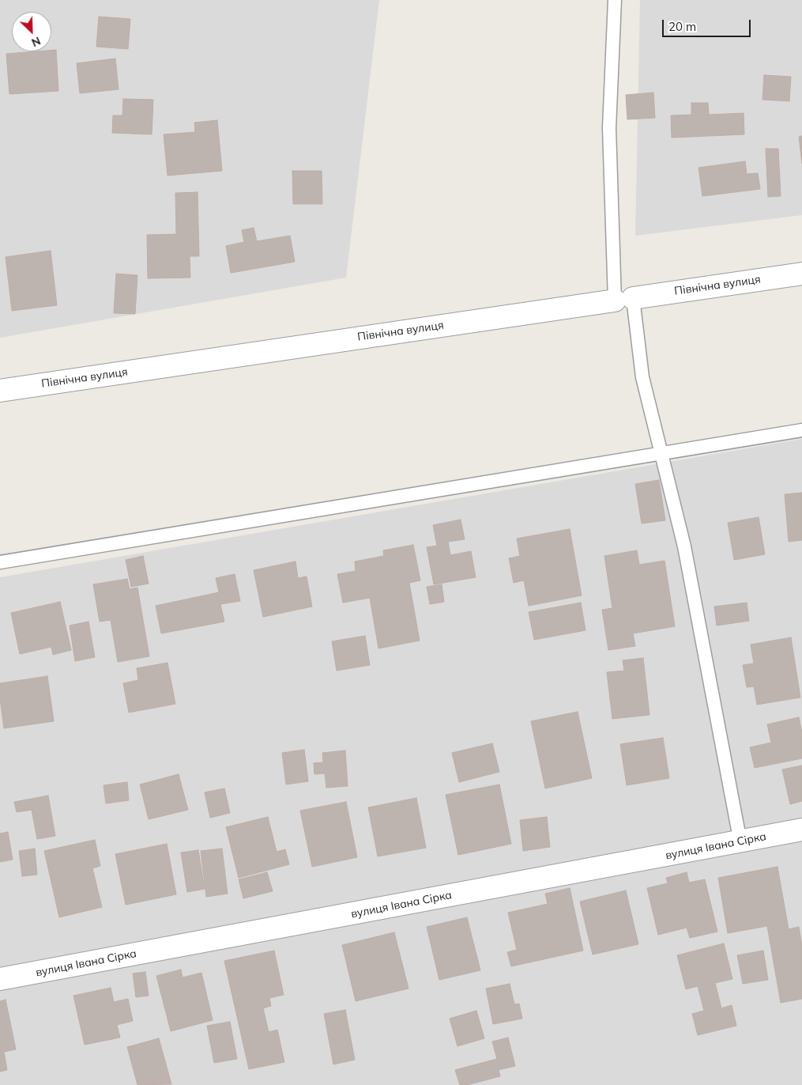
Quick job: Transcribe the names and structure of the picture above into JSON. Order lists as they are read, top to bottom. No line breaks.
{"streets":{"street":["Північна вулиця","вулиця Івана Сірка"]},"scale_bar":"20 m","north":"bottom right"}
